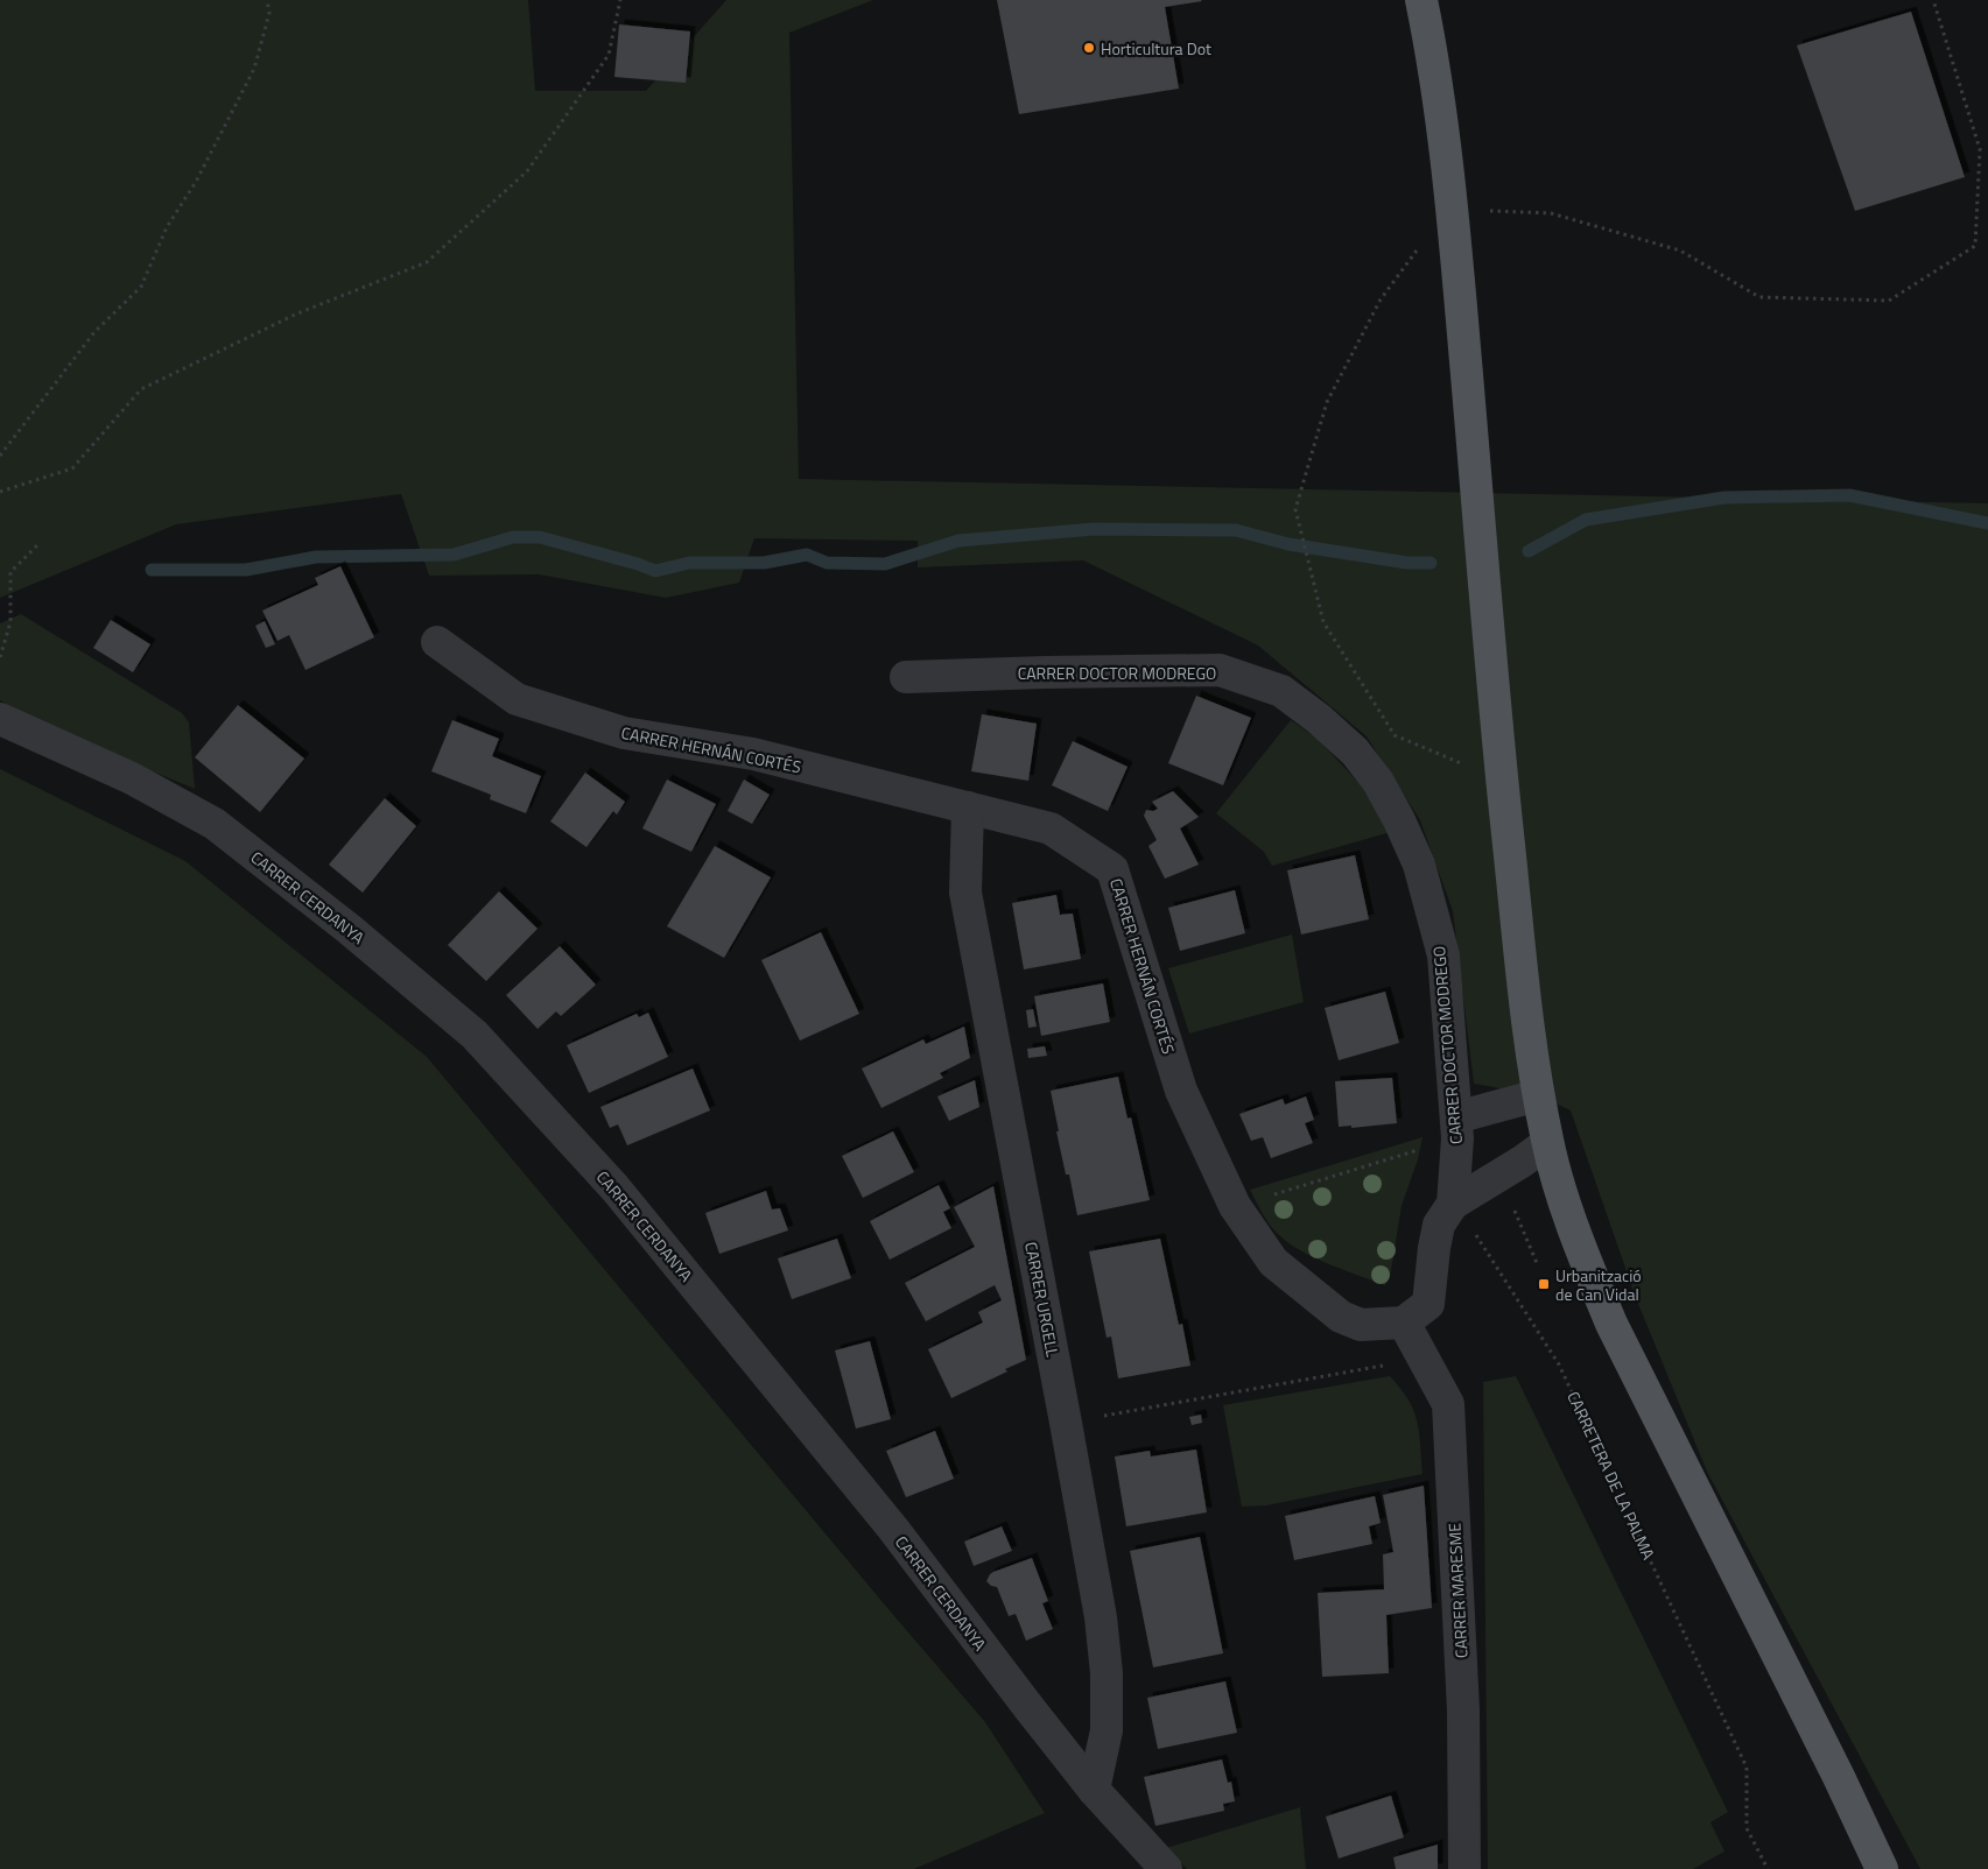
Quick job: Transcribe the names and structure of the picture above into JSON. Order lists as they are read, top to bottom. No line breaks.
{"streets":{"street":["CARRER DOCTOR MODREGO","CARRER HERNÁN CORTÉS","CARRER CERDANYA","CARRER URGELL","CARRER MARESME"],"path":["CARRETERA DE LA PALMA"]},"crossings":[["CARRER DOCTOR MODREGO","CARRER HERNÁN CORTÉS"],["CARRER DOCTOR MODREGO","CARRETERA DE LA PALMA"],["CARRER DOCTOR MODREGO","CARRER MARESME"],["CARRER HERNÁN CORTÉS","CARRER URGELL"],["CARRER HERNÁN CORTÉS","CARRER MARESME"],["CARRER CERDANYA","CARRER URGELL"]],"places":{"other":["Horticultura Dot"],"transit":["Urbanització de Can Vidal"]}}
